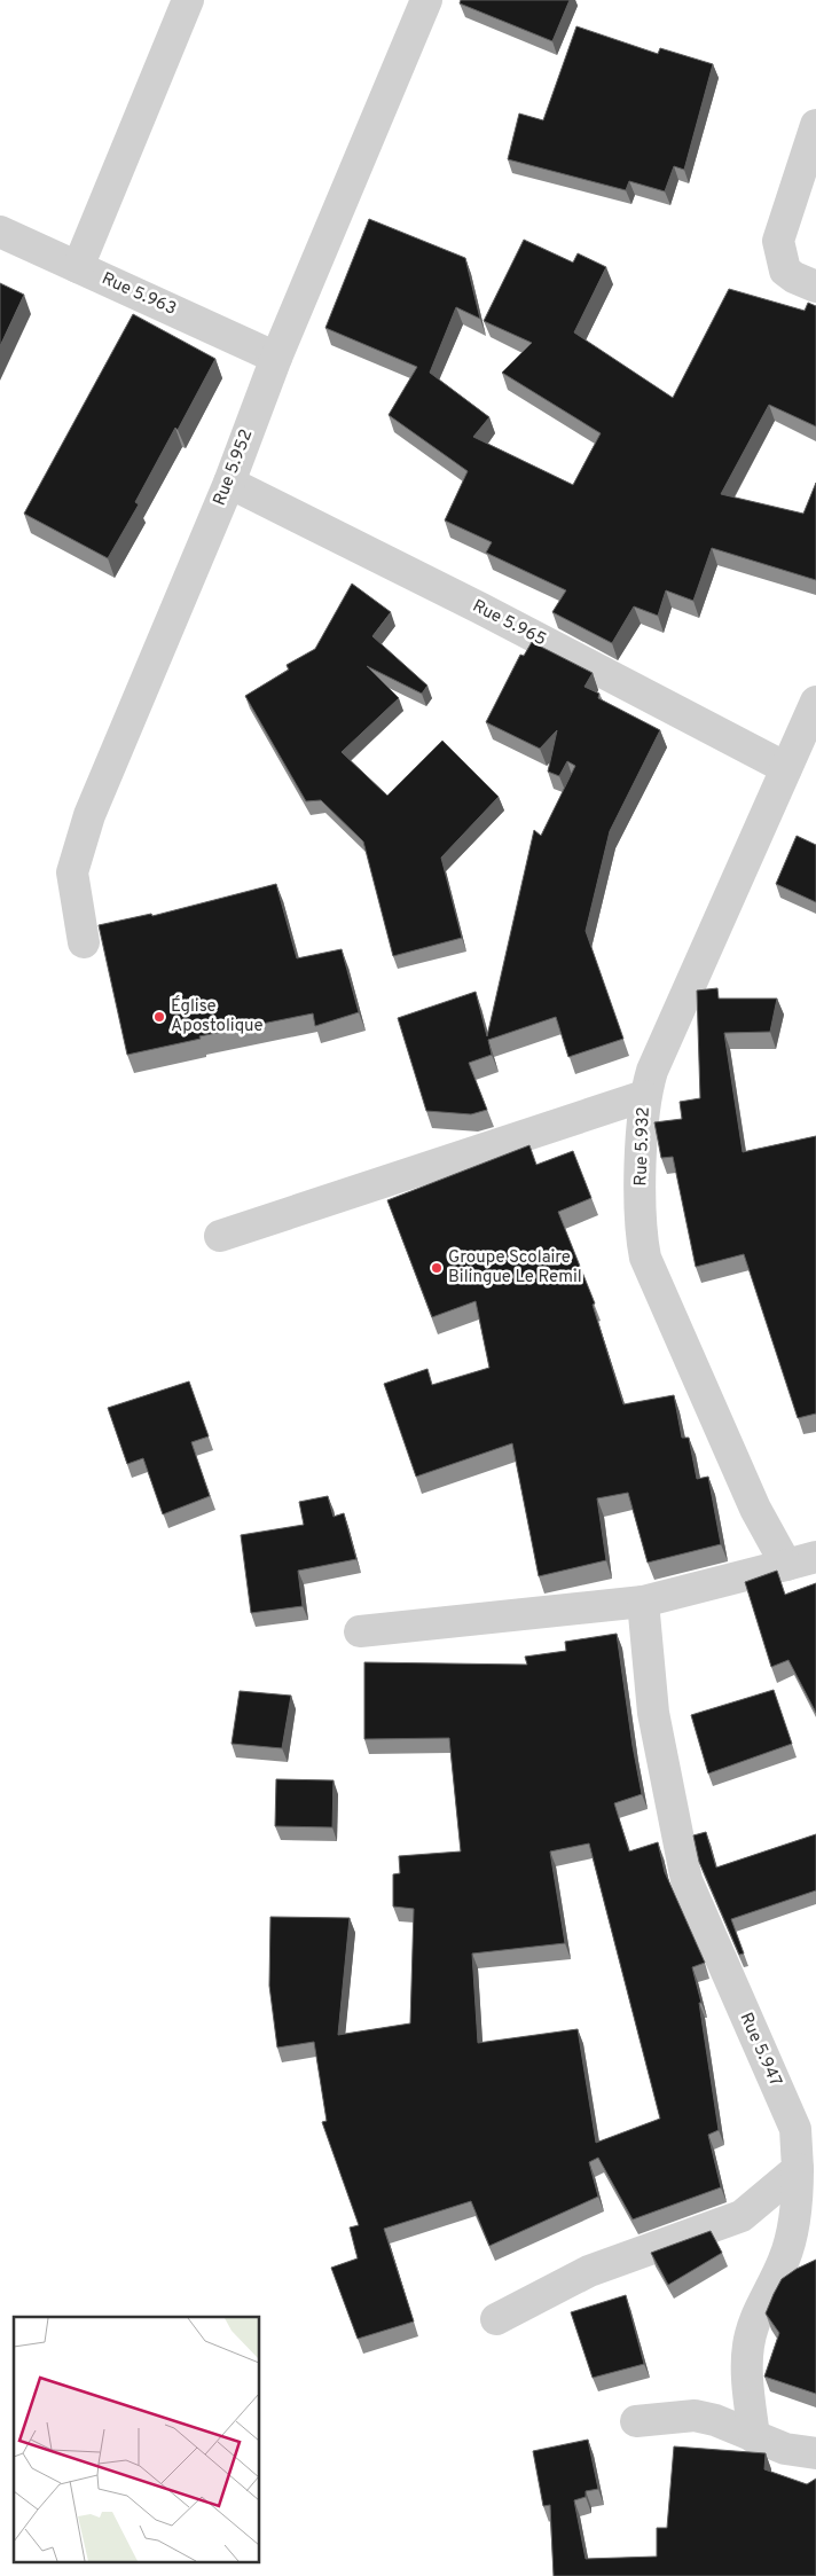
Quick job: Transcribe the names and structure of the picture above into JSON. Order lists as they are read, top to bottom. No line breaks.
{"streets":{"street":["Rue 5.963","Rue 5.952","Rue 5.965","Rue 5.932","Rue 5.947"]},"crossings":[["Rue 5.963","Rue 5.952"],["Rue 5.952","Rue 5.965"],["Rue 5.965","Rue 5.932"]],"places":["Église Apostolique","Groupe Scolaire Bilingue Le Remil"]}
